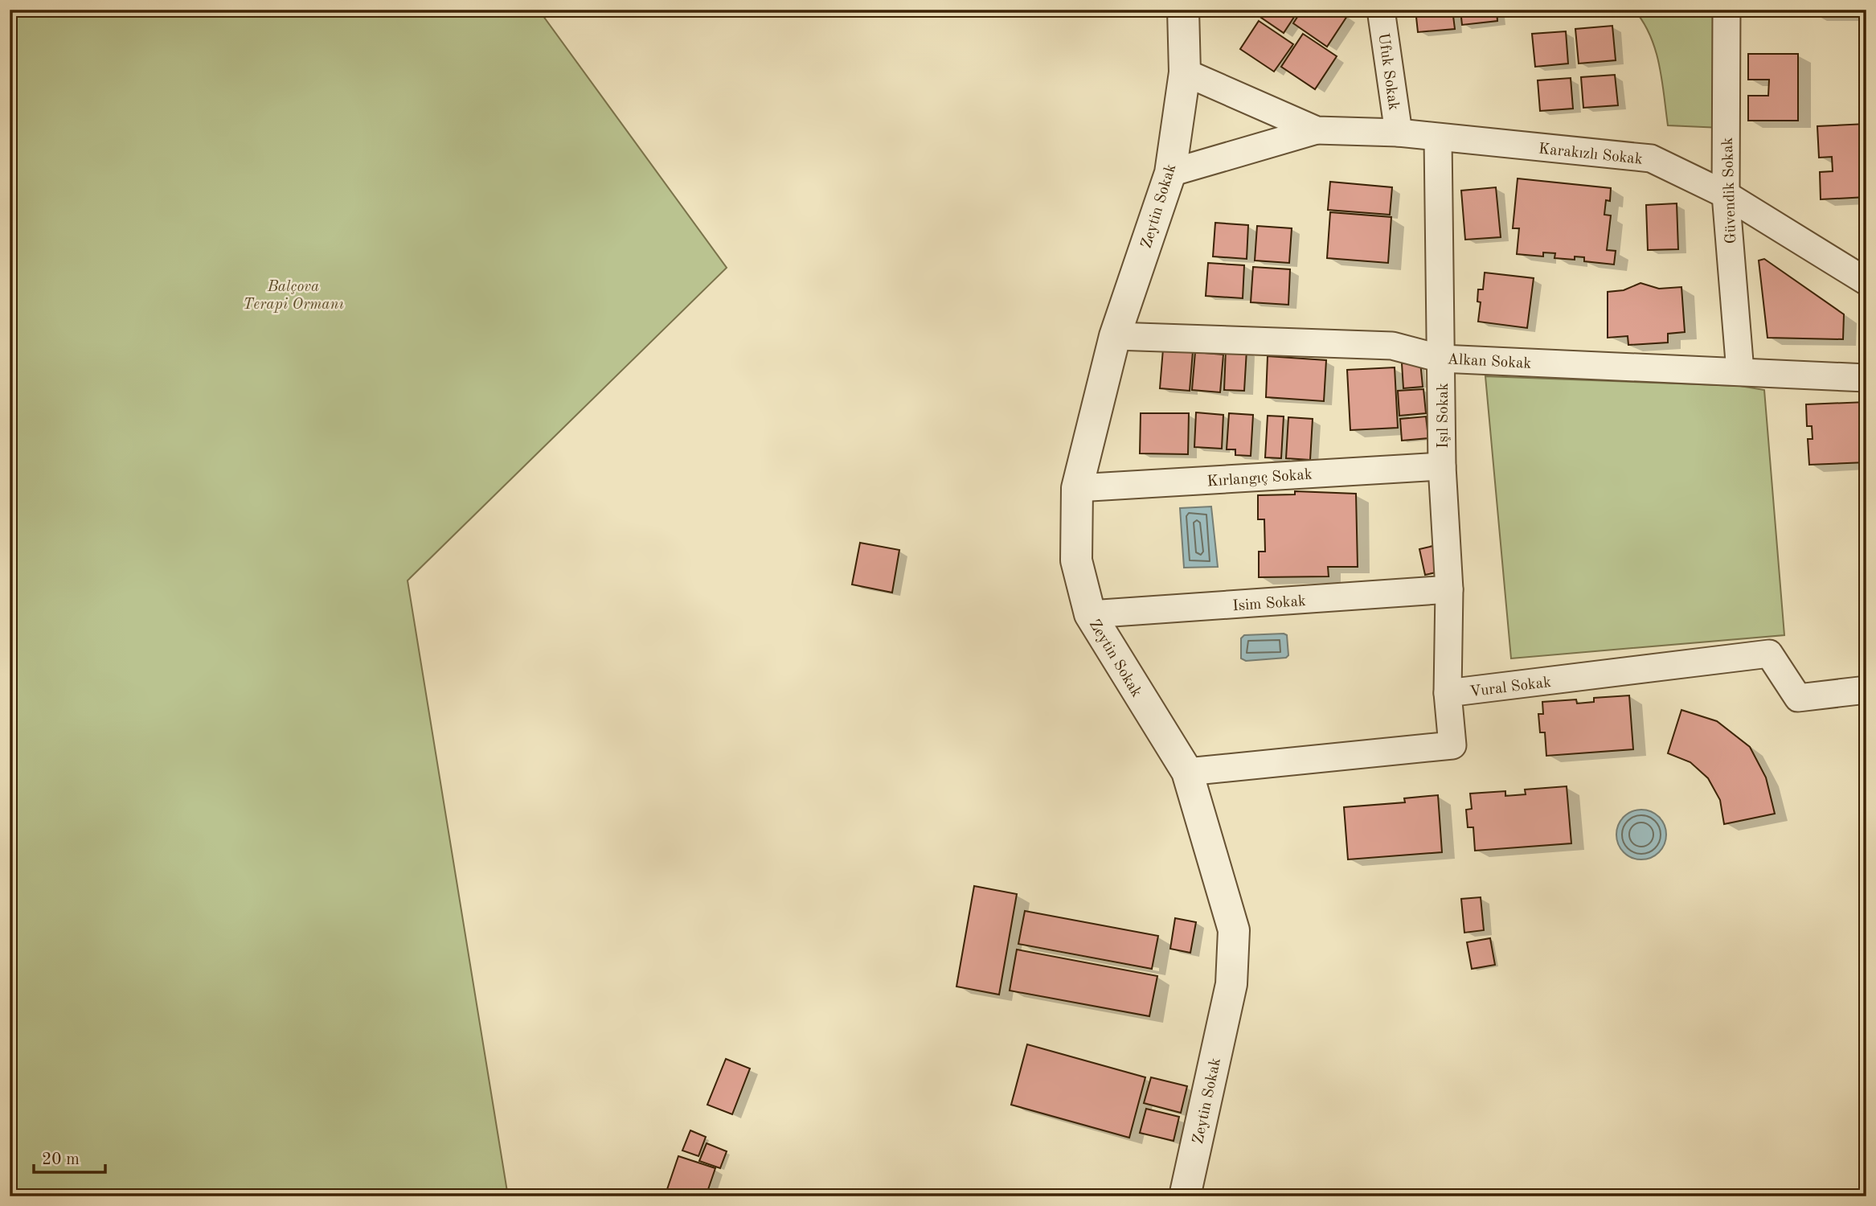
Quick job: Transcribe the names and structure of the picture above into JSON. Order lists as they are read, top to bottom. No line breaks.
{"streets":{"street":["Ufuk Sokak","Karakızlı Sokak","Güvendik Sokak","Zeytin Sokak","Alkan Sokak","Işıl Sokak","Kırlangıç Sokak","Isim Sokak","Vural Sokak"]},"crossings":[["Ufuk Sokak","Karakızlı Sokak"],["Karakızlı Sokak","Güvendik Sokak"],["Karakızlı Sokak","Zeytin Sokak"],["Karakızlı Sokak","Işıl Sokak"],["Güvendik Sokak","Alkan Sokak"],["Zeytin Sokak","Alkan Sokak"],["Zeytin Sokak","Kırlangıç Sokak"],["Zeytin Sokak","Isim Sokak"],["Zeytin Sokak","Vural Sokak"],["Alkan Sokak","Işıl Sokak"],["Işıl Sokak","Kırlangıç Sokak"],["Işıl Sokak","Isim Sokak"],["Işıl Sokak","Vural Sokak"]],"parks":["Balçova Terapi Ormanı"],"scale_bar":"20 m"}
